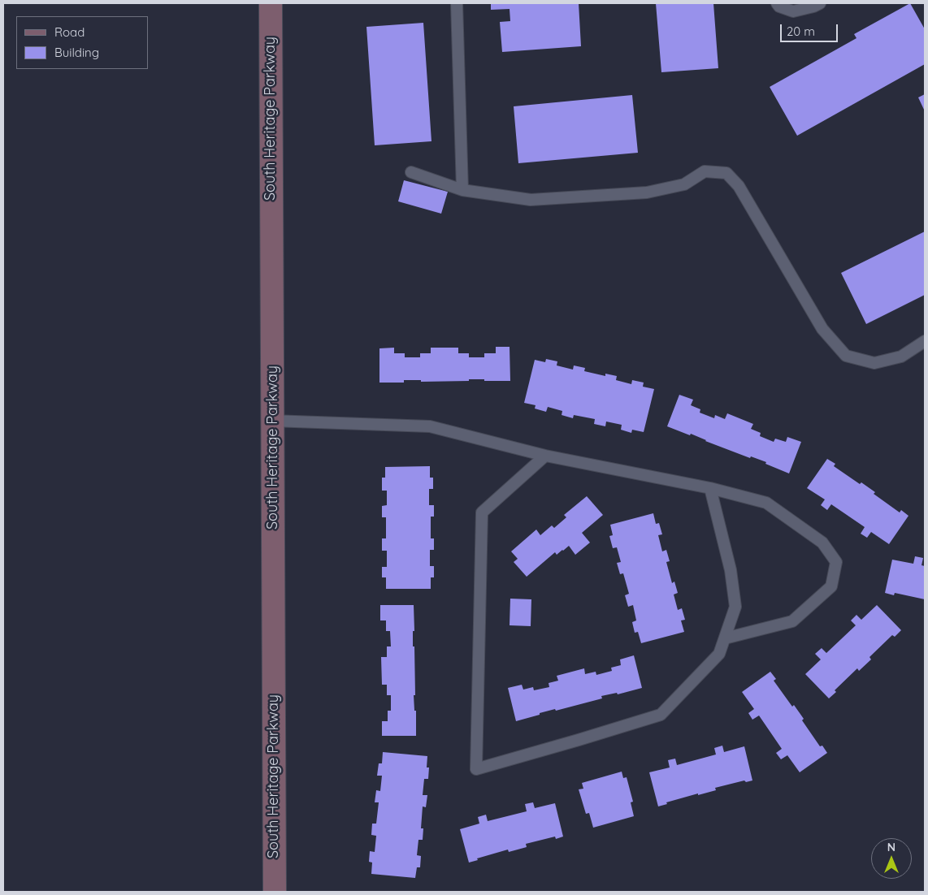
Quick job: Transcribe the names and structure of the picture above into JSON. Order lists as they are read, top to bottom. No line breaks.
{"streets":{"main road":["South Heritage Parkway"]},"legend":["Road","Building"],"scale_bar":"20 m","north":"top"}
